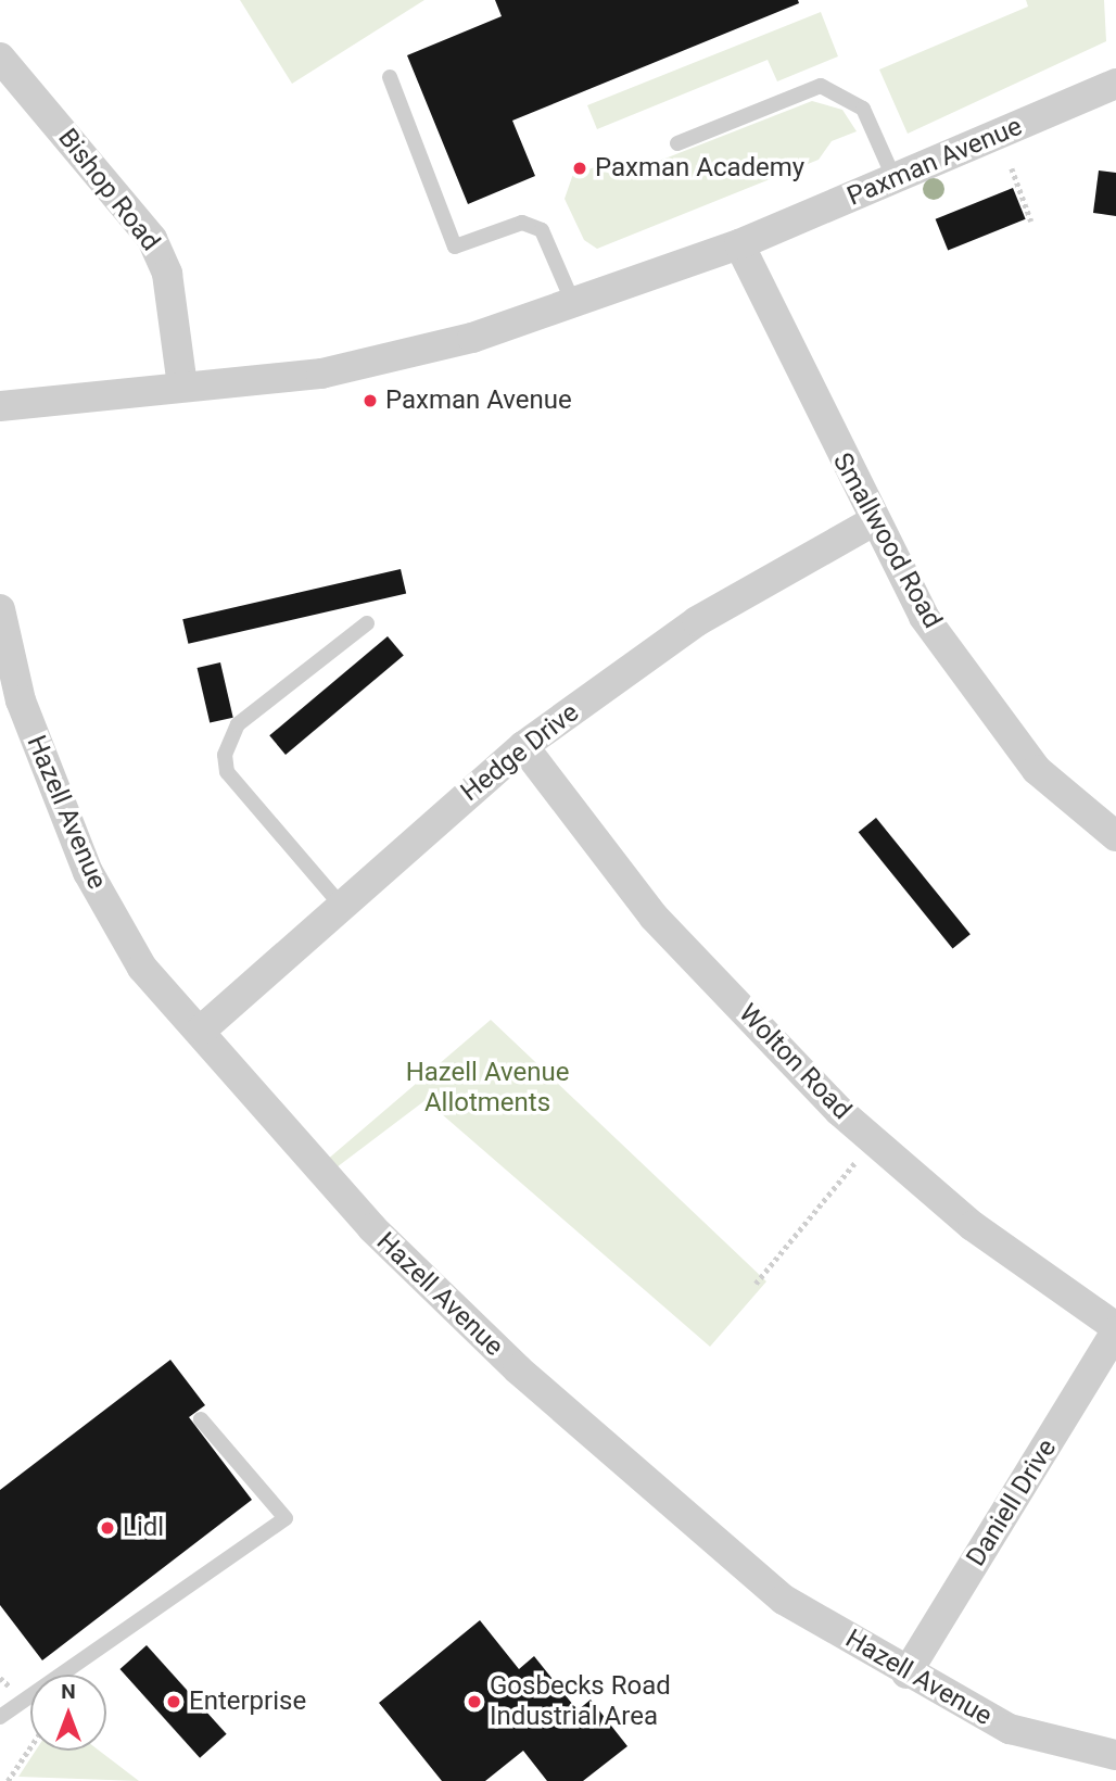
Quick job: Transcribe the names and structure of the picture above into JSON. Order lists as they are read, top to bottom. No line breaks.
{"streets":{"street":["Paxman Avenue","Bishop Road","Smallwood Road","Hedge Drive","Hazell Avenue","Wolton Road","Daniell Drive"]},"crossings":[["Paxman Avenue","Bishop Road"],["Paxman Avenue","Smallwood Road"],["Smallwood Road","Hedge Drive"],["Hedge Drive","Hazell Avenue"],["Hedge Drive","Wolton Road"],["Hazell Avenue","Daniell Drive"],["Wolton Road","Daniell Drive"]],"parks":["Hazell Avenue Allotments"],"places":["Paxman Academy","Paxman Avenue","Lidl","Enterprise","Gosbecks Road Industrial Area"],"north":"top"}
